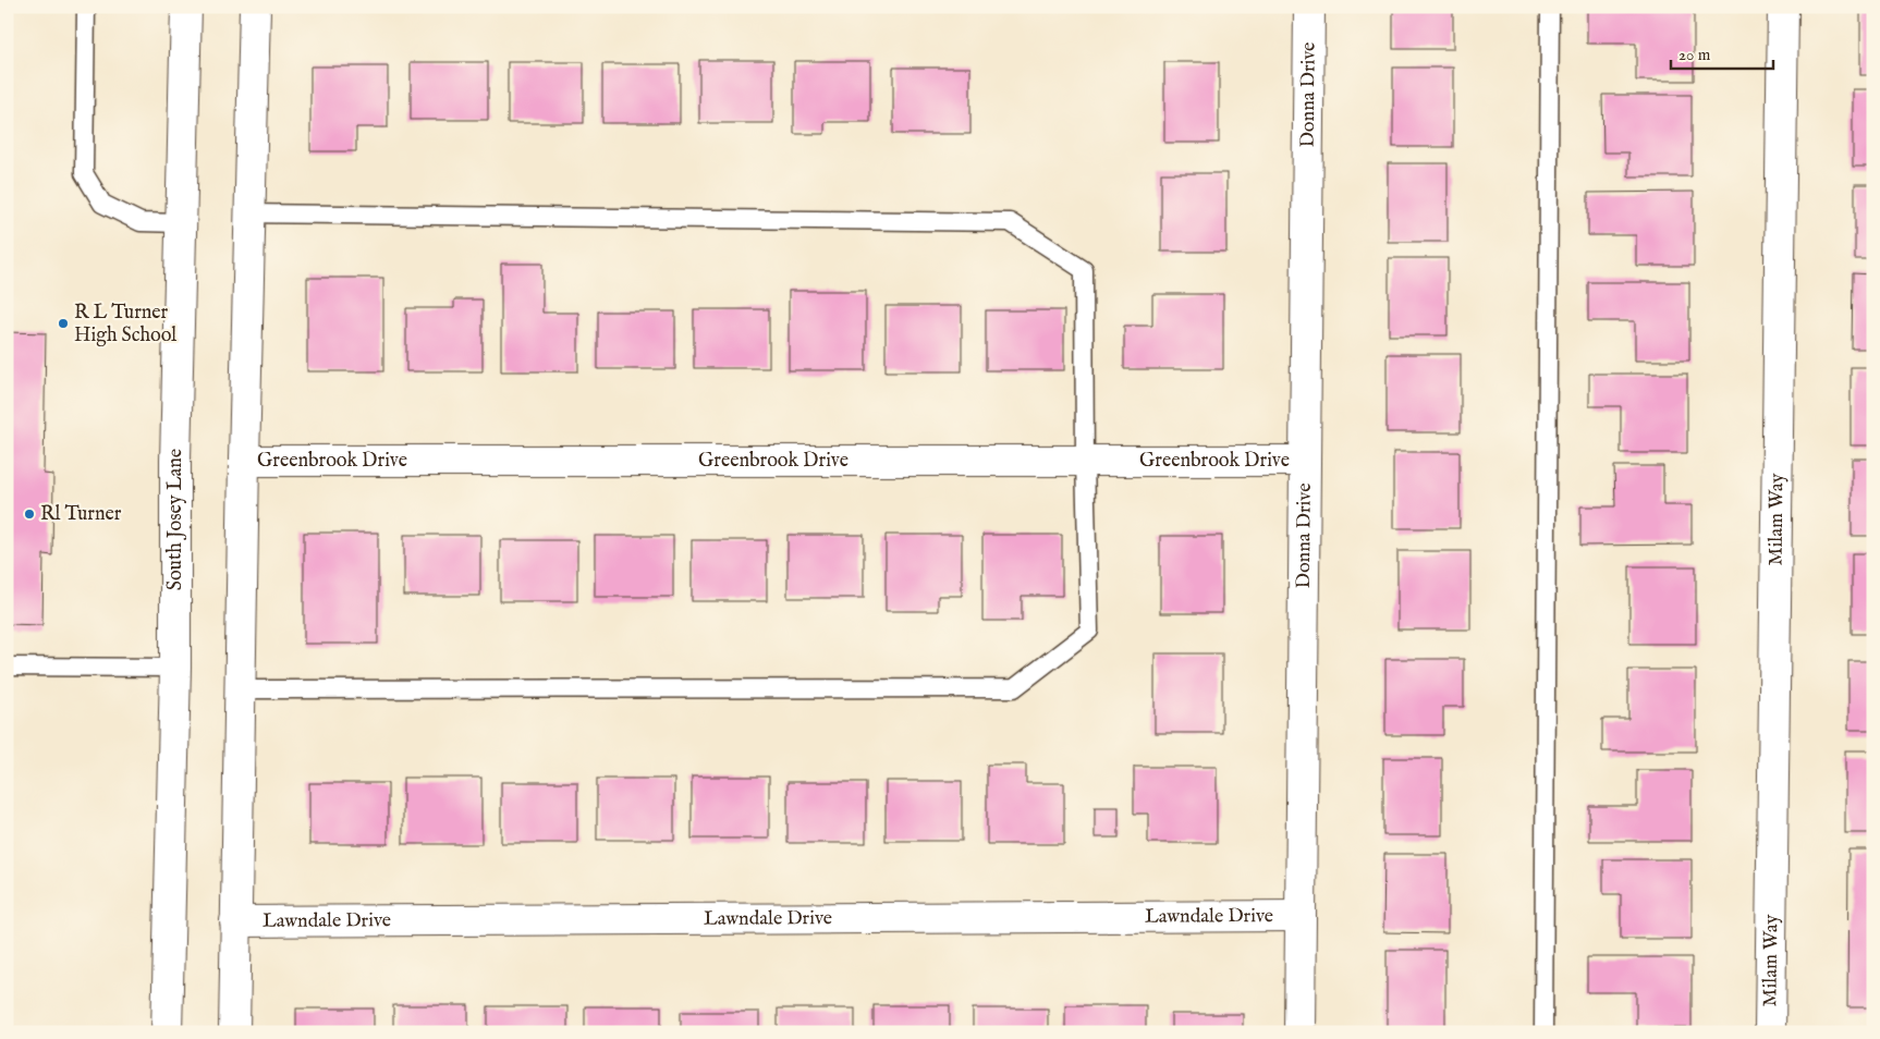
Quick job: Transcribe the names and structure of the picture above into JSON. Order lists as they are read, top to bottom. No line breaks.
{"streets":{"street":["Donna Drive","Greenbrook Drive","South Josey Lane","Milam Way","Lawndale Drive"]},"crossings":[["Donna Drive","Greenbrook Drive"],["Donna Drive","Lawndale Drive"]],"places":["R L Turner High School","Rl Turner"],"scale_bar":"20 m"}
